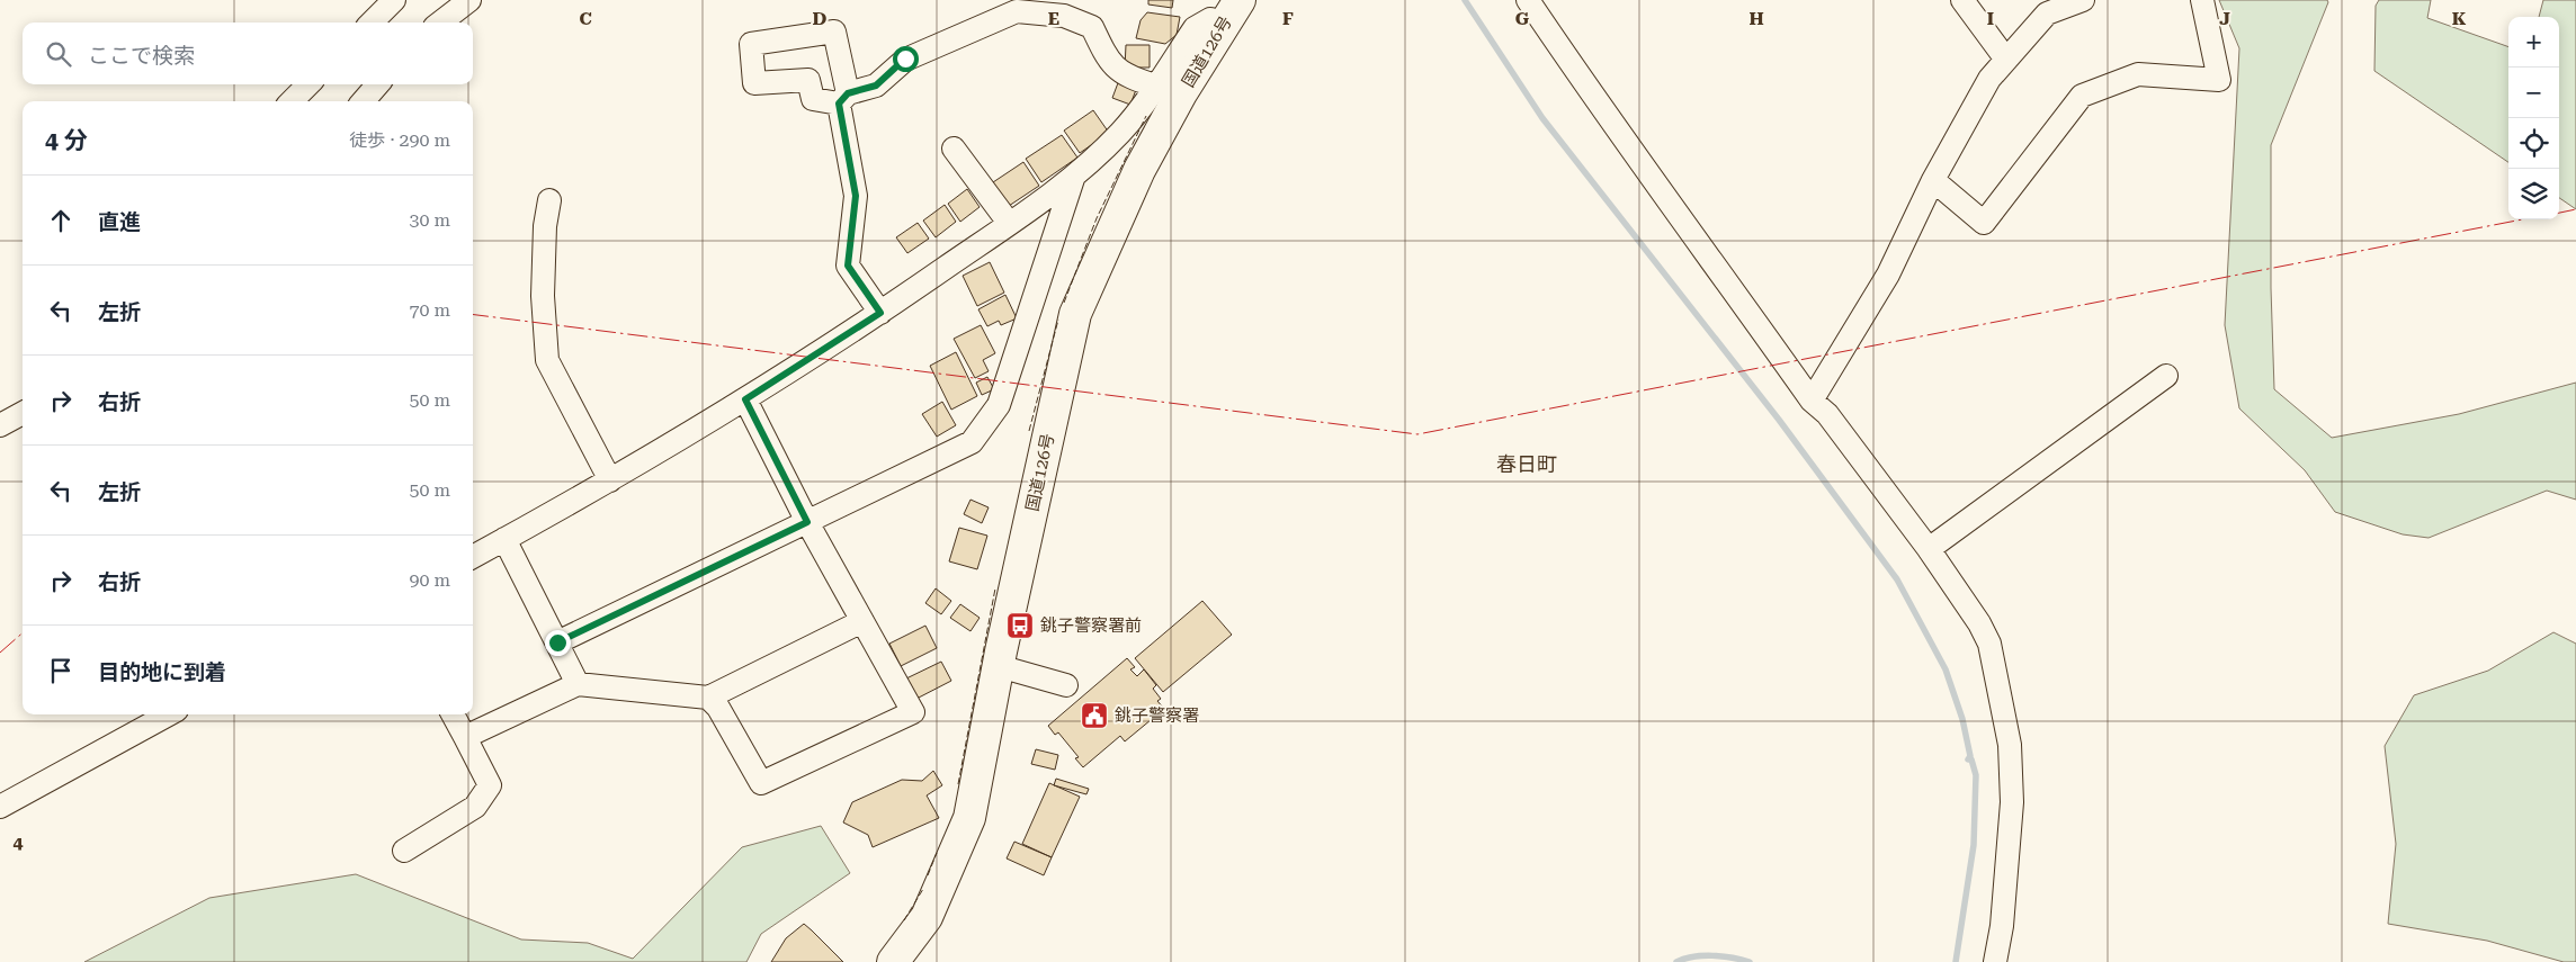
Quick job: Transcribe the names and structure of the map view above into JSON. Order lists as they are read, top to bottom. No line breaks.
{"streets":{"highway":["国道126号"]},"districts":["春日町"],"places":{"bus stop":["銚子警察署前"],"public building":["銚子警察署"]},"page":{"map_buttons":["+","−"],"search":"ここで検索","heading":["4 分","徒歩 · 290 m"],"list":[["直進","30 m"],["左折","70 m"],["右折","50 m"],["左折","50 m"],["右折","90 m"],"目的地に到着"]},"grid":{"columns":["C","D","E","F","G","H","I","J","K"],"rows":["4"]}}
